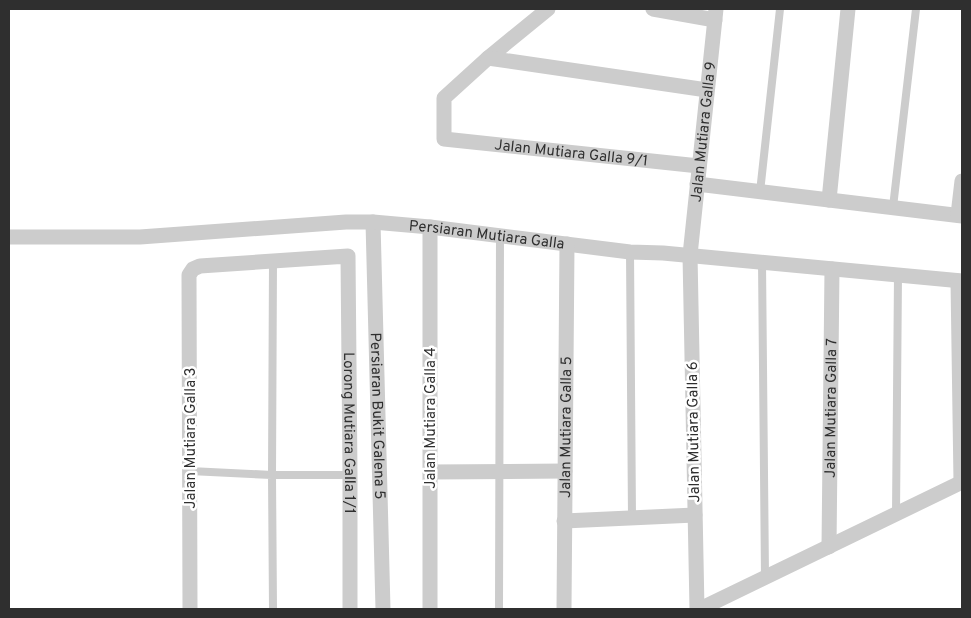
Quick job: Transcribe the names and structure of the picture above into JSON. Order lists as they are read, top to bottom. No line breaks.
{"streets":{"street":["Jalan Mutiara Galla 9","Jalan Mutiara Galla 9/1","Persiaran Mutiara Galla","Jalan Mutiara Galla 7","Persiaran Bukit Galena 5","Jalan Mutiara Galla 4","Jalan Mutiara Galla 5","Jalan Mutiara Galla 6","Lorong Mutiara Galla 1/1","Jalan Mutiara Galla 3"]},"crossings":[["Jalan Mutiara Galla 9","Jalan Mutiara Galla 9/1"],["Jalan Mutiara Galla 9","Persiaran Mutiara Galla"],["Jalan Mutiara Galla 9","Jalan Mutiara Galla 6"],["Persiaran Mutiara Galla","Jalan Mutiara Galla 7"],["Persiaran Mutiara Galla","Persiaran Bukit Galena 5"],["Persiaran Mutiara Galla","Jalan Mutiara Galla 4"],["Persiaran Mutiara Galla","Jalan Mutiara Galla 5"],["Persiaran Mutiara Galla","Jalan Mutiara Galla 6"],["Lorong Mutiara Galla 1/1","Jalan Mutiara Galla 3"]]}
